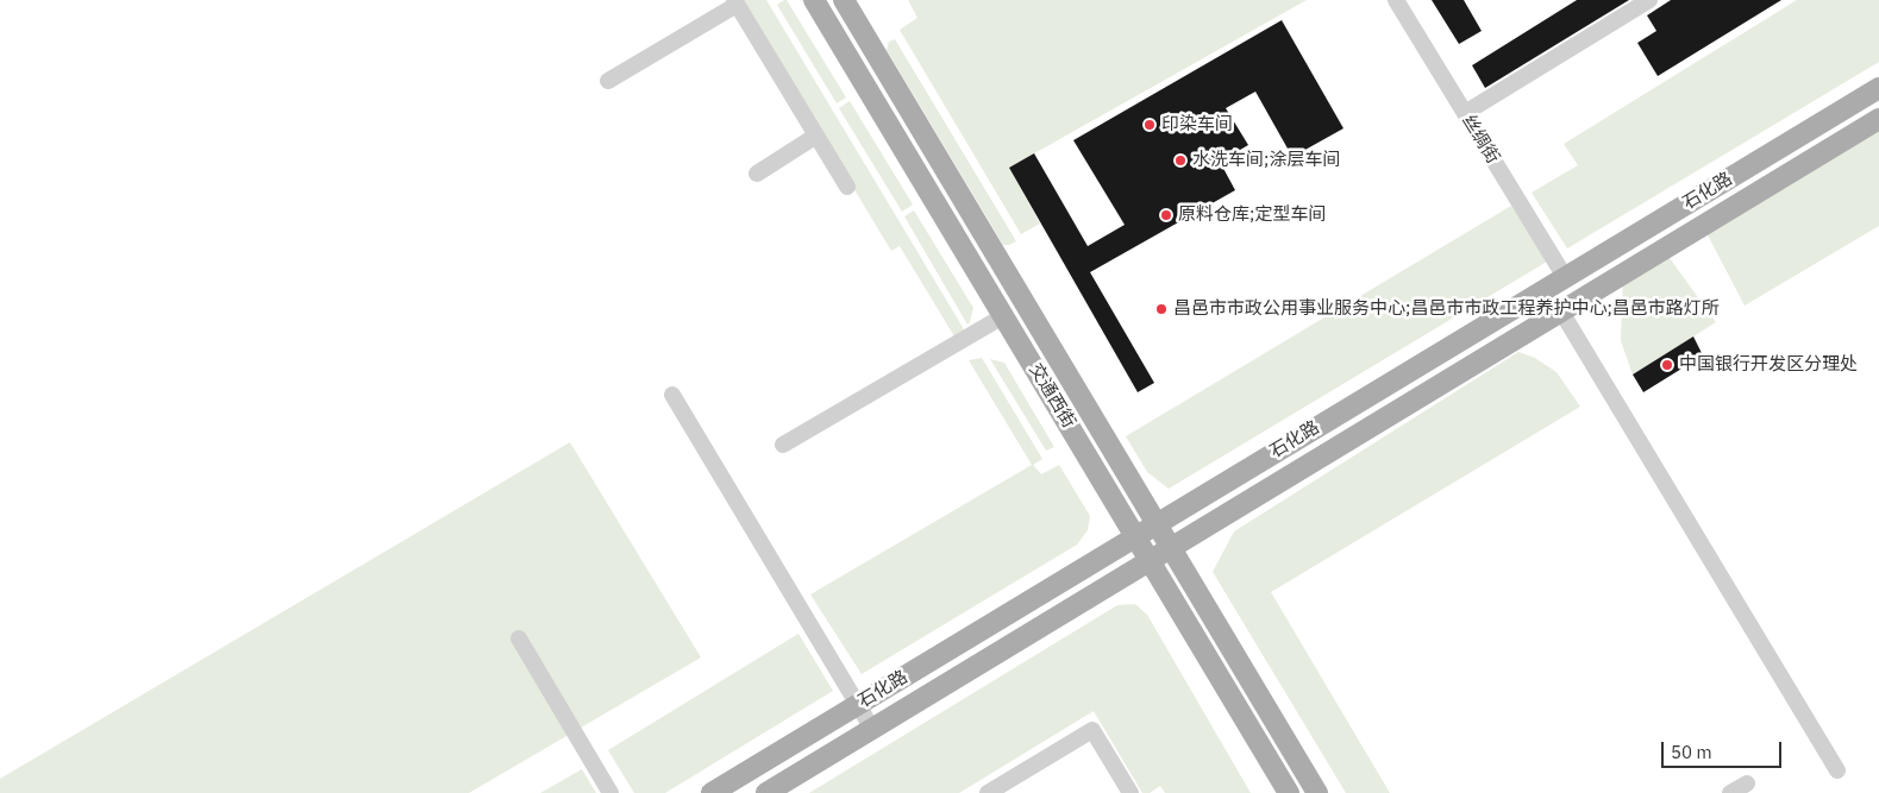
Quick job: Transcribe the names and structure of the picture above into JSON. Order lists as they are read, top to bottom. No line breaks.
{"streets":{"main road":["石化路","交通西街"],"street":["丝绸街"]},"crossings":[["丝绸街","石化路"],["石化路","交通西街"]],"places":["印染车间","水洗车间;涂层车间","原料仓库;定型车间","昌邑市市政公用事业服务中心;昌邑市市政工程养护中心;昌邑市路灯所","中国银行开发区分理处"],"scale_bar":"50 m"}
